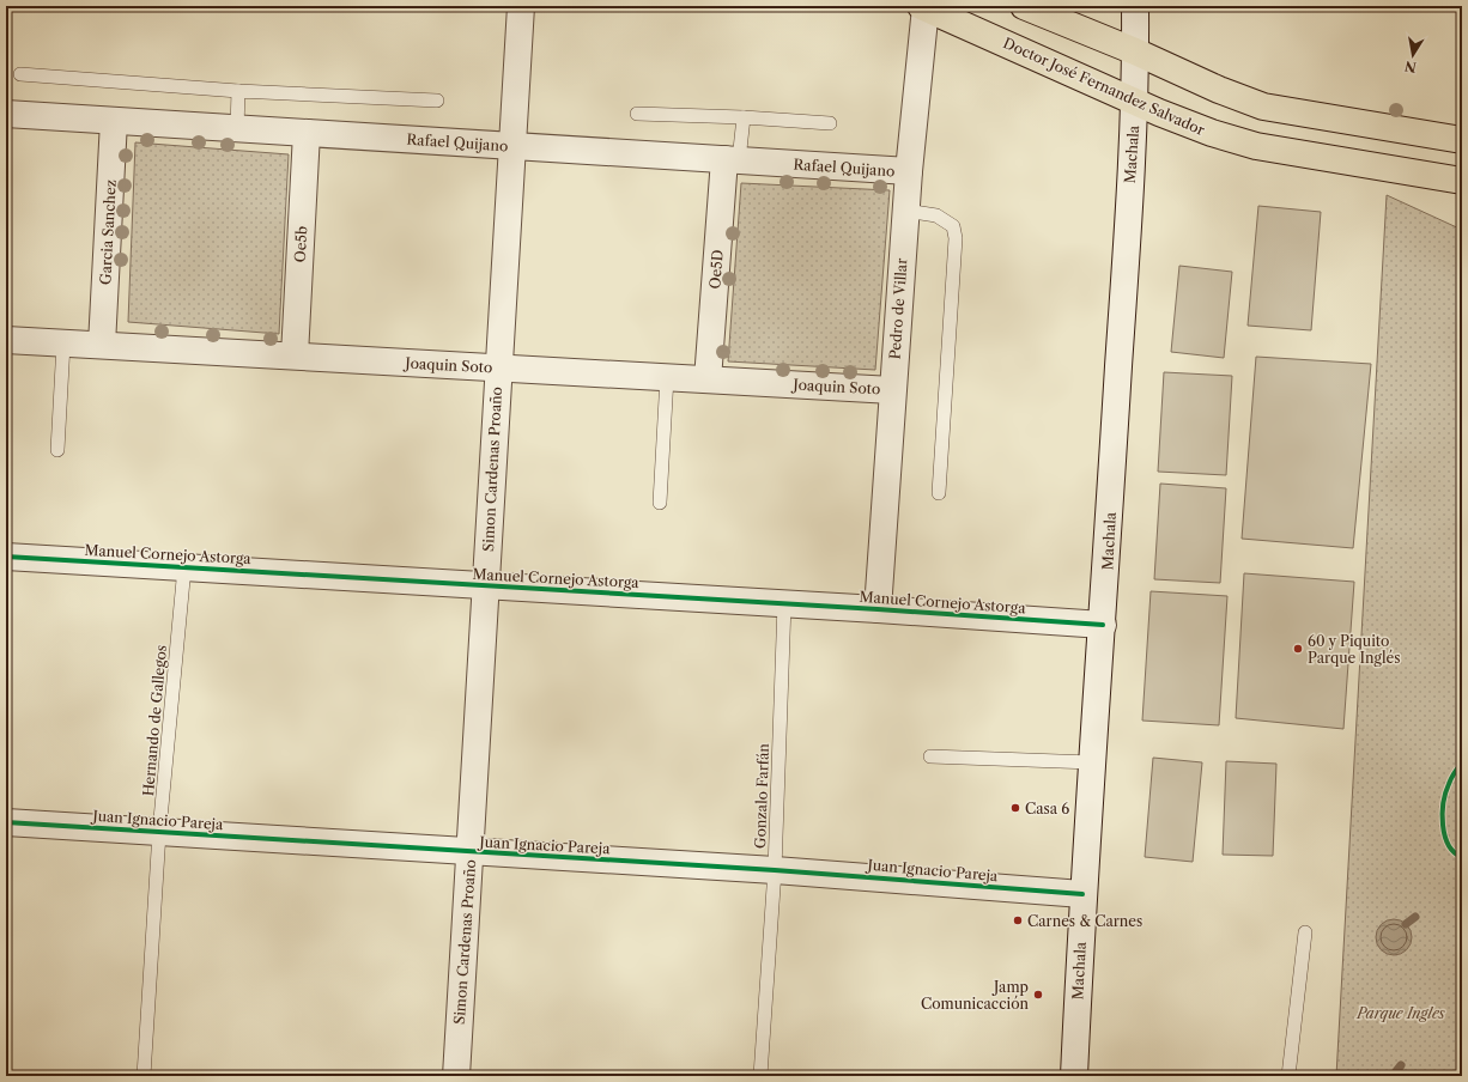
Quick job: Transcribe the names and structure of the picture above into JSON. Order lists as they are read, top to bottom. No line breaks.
{"streets":{"main road":["Doctor José Fernandez Salvador"],"street":["Rafael Quijano","Machala","Garcia Sanchez","Oe5b","Oe5D","Pedro de Villar","Joaquin Soto","Simon Cardenas Proaño","Manuel Cornejo Astorga","Juan Ignacio Pareja"],"lane":["Hernando de Gallegos","Gonzalo Farfán"]},"crossings":[["Doctor José Fernandez Salvador","Machala"],["Doctor José Fernandez Salvador","Pedro de Villar"],["Rafael Quijano","Garcia Sanchez"],["Rafael Quijano","Oe5b"],["Rafael Quijano","Oe5D"],["Rafael Quijano","Pedro de Villar"],["Rafael Quijano","Simon Cardenas Proaño"],["Machala","Manuel Cornejo Astorga"],["Machala","Juan Ignacio Pareja"],["Garcia Sanchez","Joaquin Soto"],["Oe5b","Joaquin Soto"],["Oe5D","Joaquin Soto"],["Pedro de Villar","Joaquin Soto"],["Pedro de Villar","Manuel Cornejo Astorga"],["Joaquin Soto","Simon Cardenas Proaño"],["Simon Cardenas Proaño","Manuel Cornejo Astorga"],["Simon Cardenas Proaño","Juan Ignacio Pareja"],["Manuel Cornejo Astorga","Hernando de Gallegos"],["Manuel Cornejo Astorga","Gonzalo Farfán"],["Hernando de Gallegos","Juan Ignacio Pareja"],["Gonzalo Farfán","Juan Ignacio Pareja"]],"parks":["Parque Ingles"],"places":["60 y Piquito Parque Inglés","Casa 6","Carnes & Carnes","Jamp Comunicacción"],"north":"bottom"}
